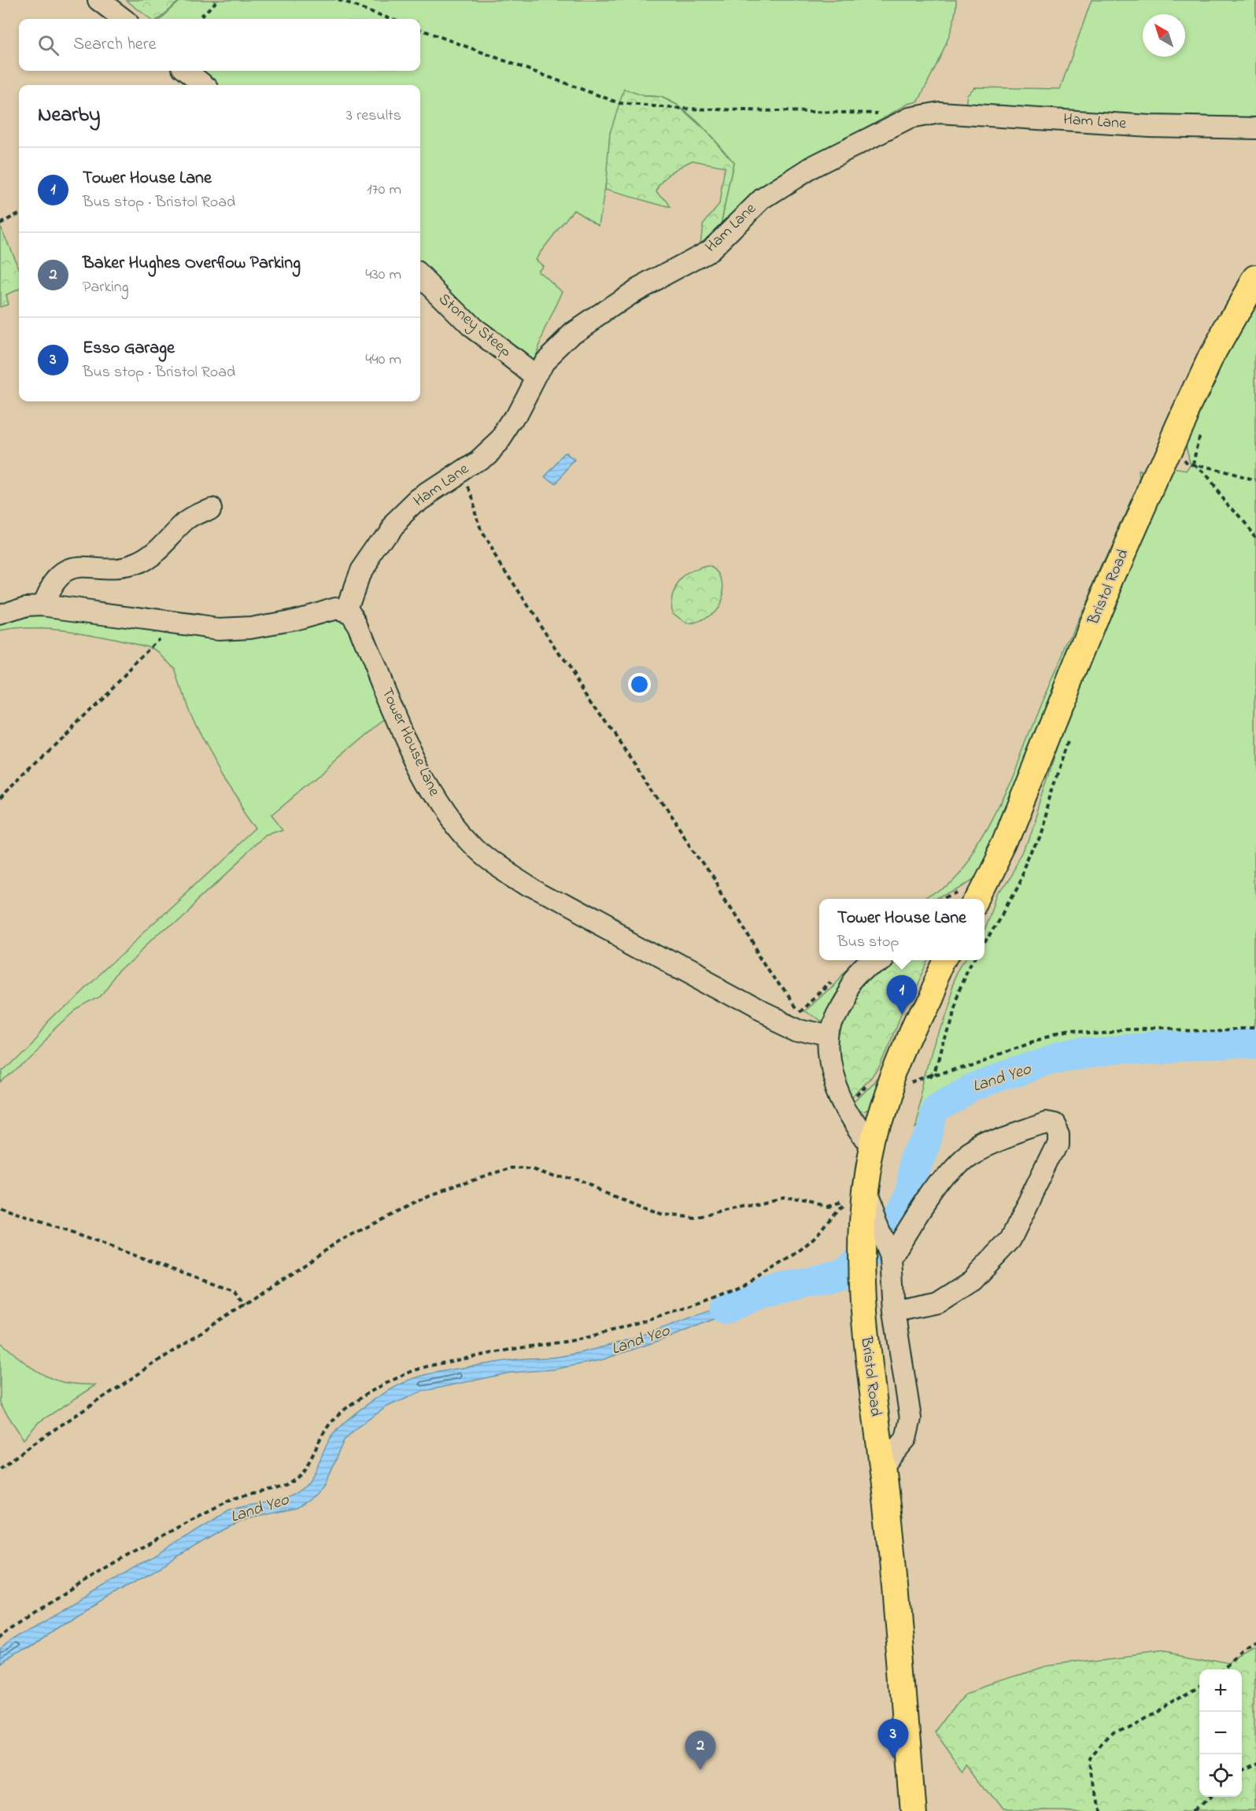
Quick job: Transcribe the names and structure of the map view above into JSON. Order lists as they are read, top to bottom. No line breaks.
{"streets":{"main road":["Bristol Road"],"street":["Ham Lane","Stoney Steep","Tower House Lane"]},"crossings":[["Ham Lane","Stoney Steep"],["Ham Lane","Tower House Lane"]],"water":["Land Yeo"],"north":"top left","page":{"search":"Search here","heading":["Nearby","3 results"],"list":[{"mark":"1","name":"Tower House Lane","note":"Bus stop · Bristol Road","value":"170 m"},{"mark":"2","name":"Baker Hughes Overflow Parking","note":"Parking","value":"430 m"},{"mark":"3","name":"Esso Garage","note":"Bus stop · Bristol Road","value":"440 m"}],"popup":["Tower House Lane","Bus stop"],"pins":["1","3","2"],"map_buttons":["+","−"]}}
